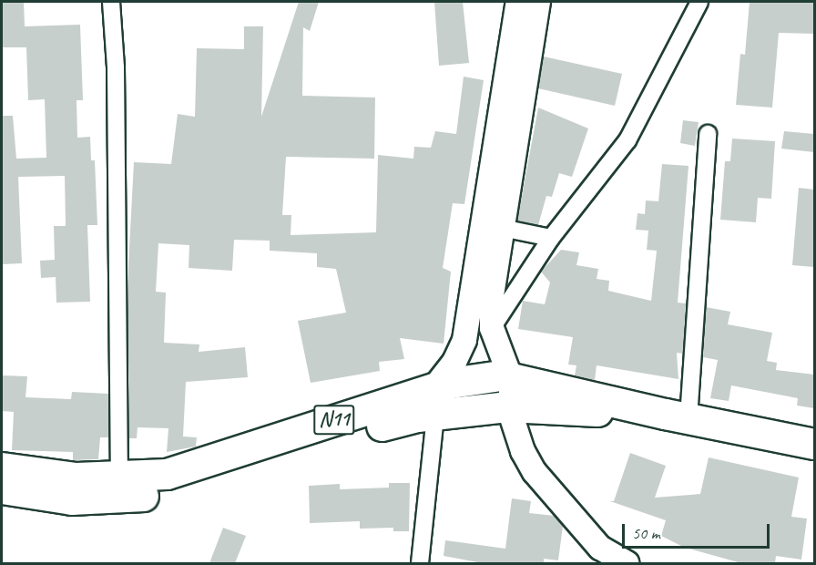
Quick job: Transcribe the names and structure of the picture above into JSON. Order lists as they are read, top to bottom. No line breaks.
{"streets":{"highway":["N11"]},"scale_bar":"50 m"}
